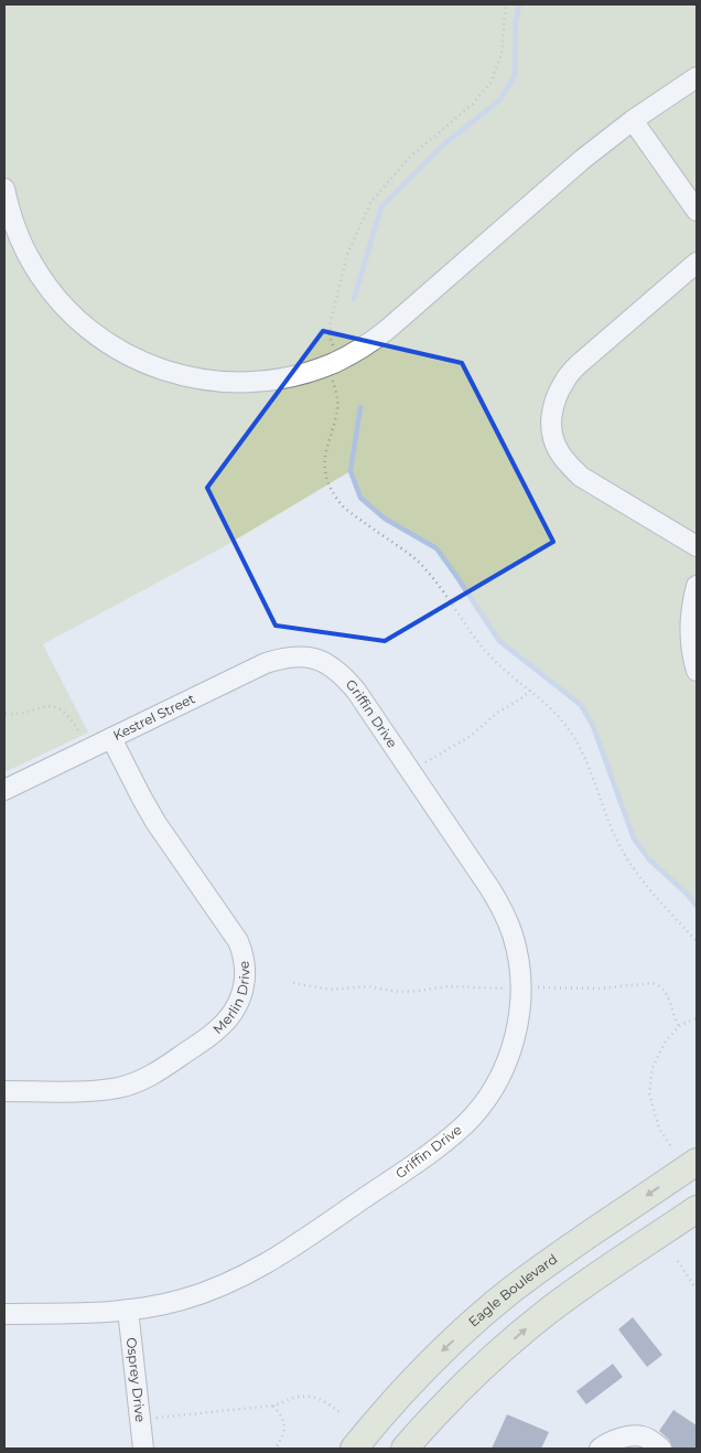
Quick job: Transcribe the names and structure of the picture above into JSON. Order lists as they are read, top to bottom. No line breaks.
{"streets":{"street":["Griffin Drive","Kestrel Street","Merlin Drive","Eagle Boulevard","Osprey Drive"]},"crossings":[["Griffin Drive","Kestrel Street"],["Griffin Drive","Osprey Drive"],["Kestrel Street","Merlin Drive"]]}
